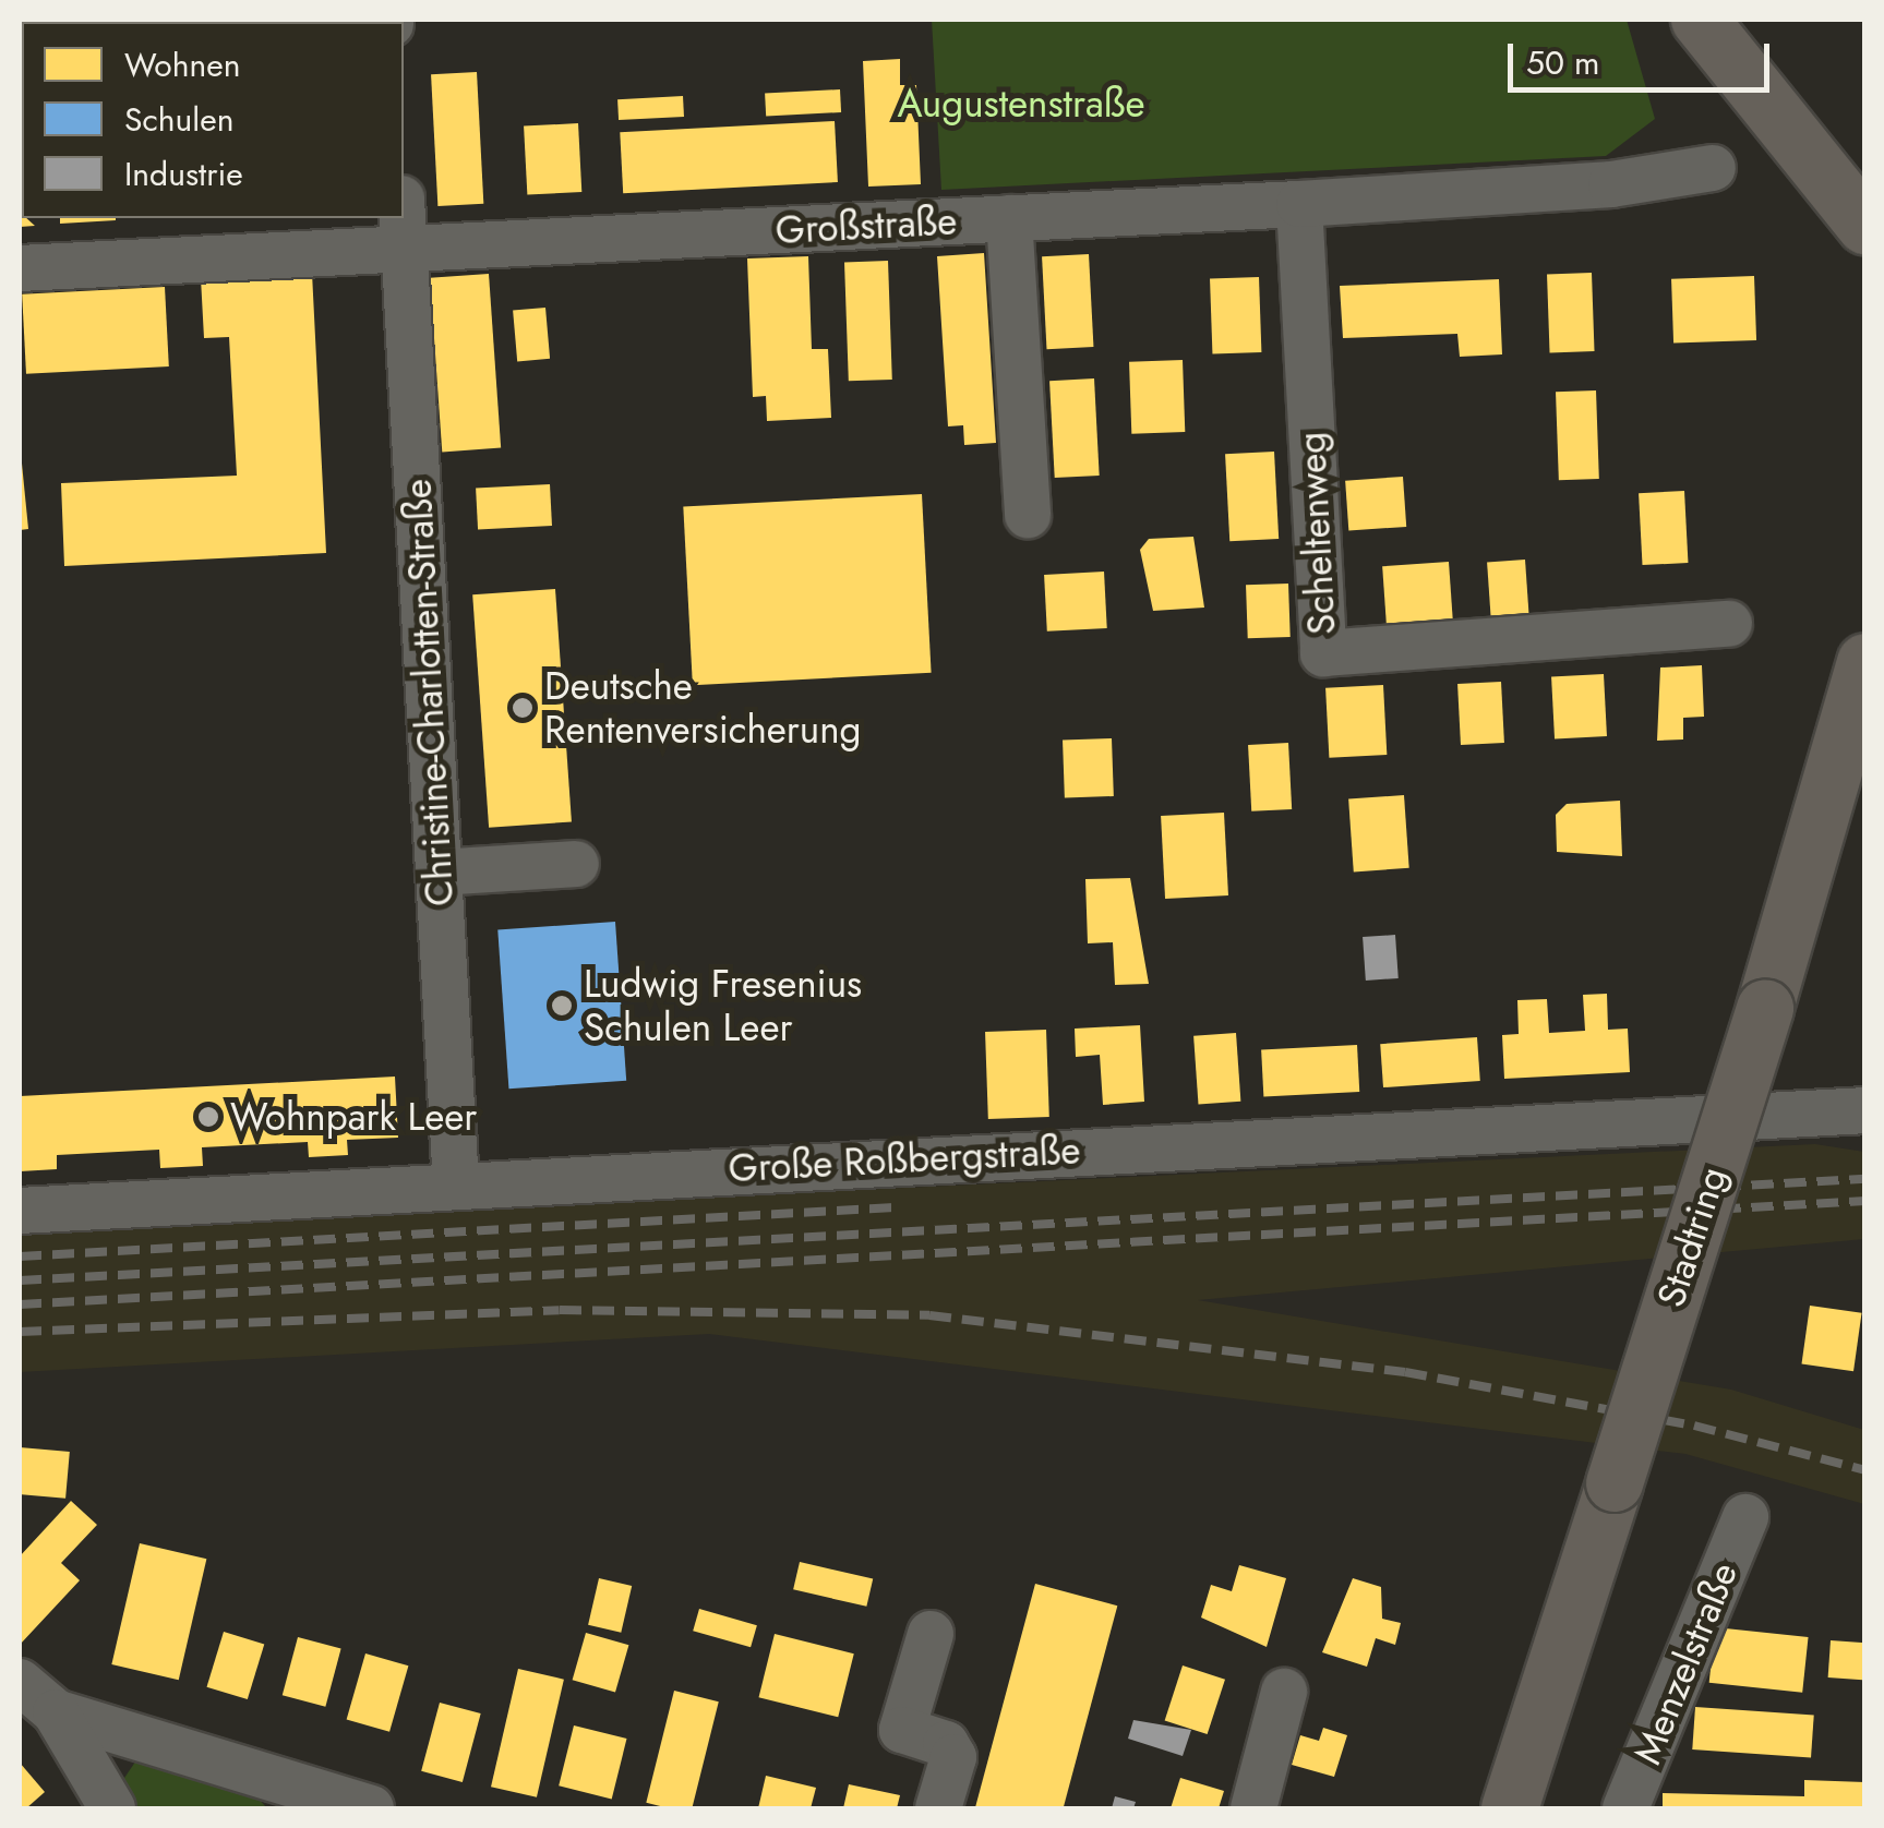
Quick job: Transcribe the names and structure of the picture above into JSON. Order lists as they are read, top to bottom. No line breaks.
{"streets":{"main road":["Stadtring"],"street":["Großstraße","Scheltenweg","Christine-Charlotten-Straße","Große Roßbergstraße","Menzelstraße"]},"crossings":[["Großstraße","Scheltenweg"],["Großstraße","Christine-Charlotten-Straße"],["Christine-Charlotten-Straße","Große Roßbergstraße"]],"parks":["Augustenstraße"],"places":["Deutsche Rentenversicherung","Ludwig Fresenius Schulen Leer","Wohnpark Leer"],"legend":["Wohnen","Schulen","Industrie"],"scale_bar":"50 m"}
